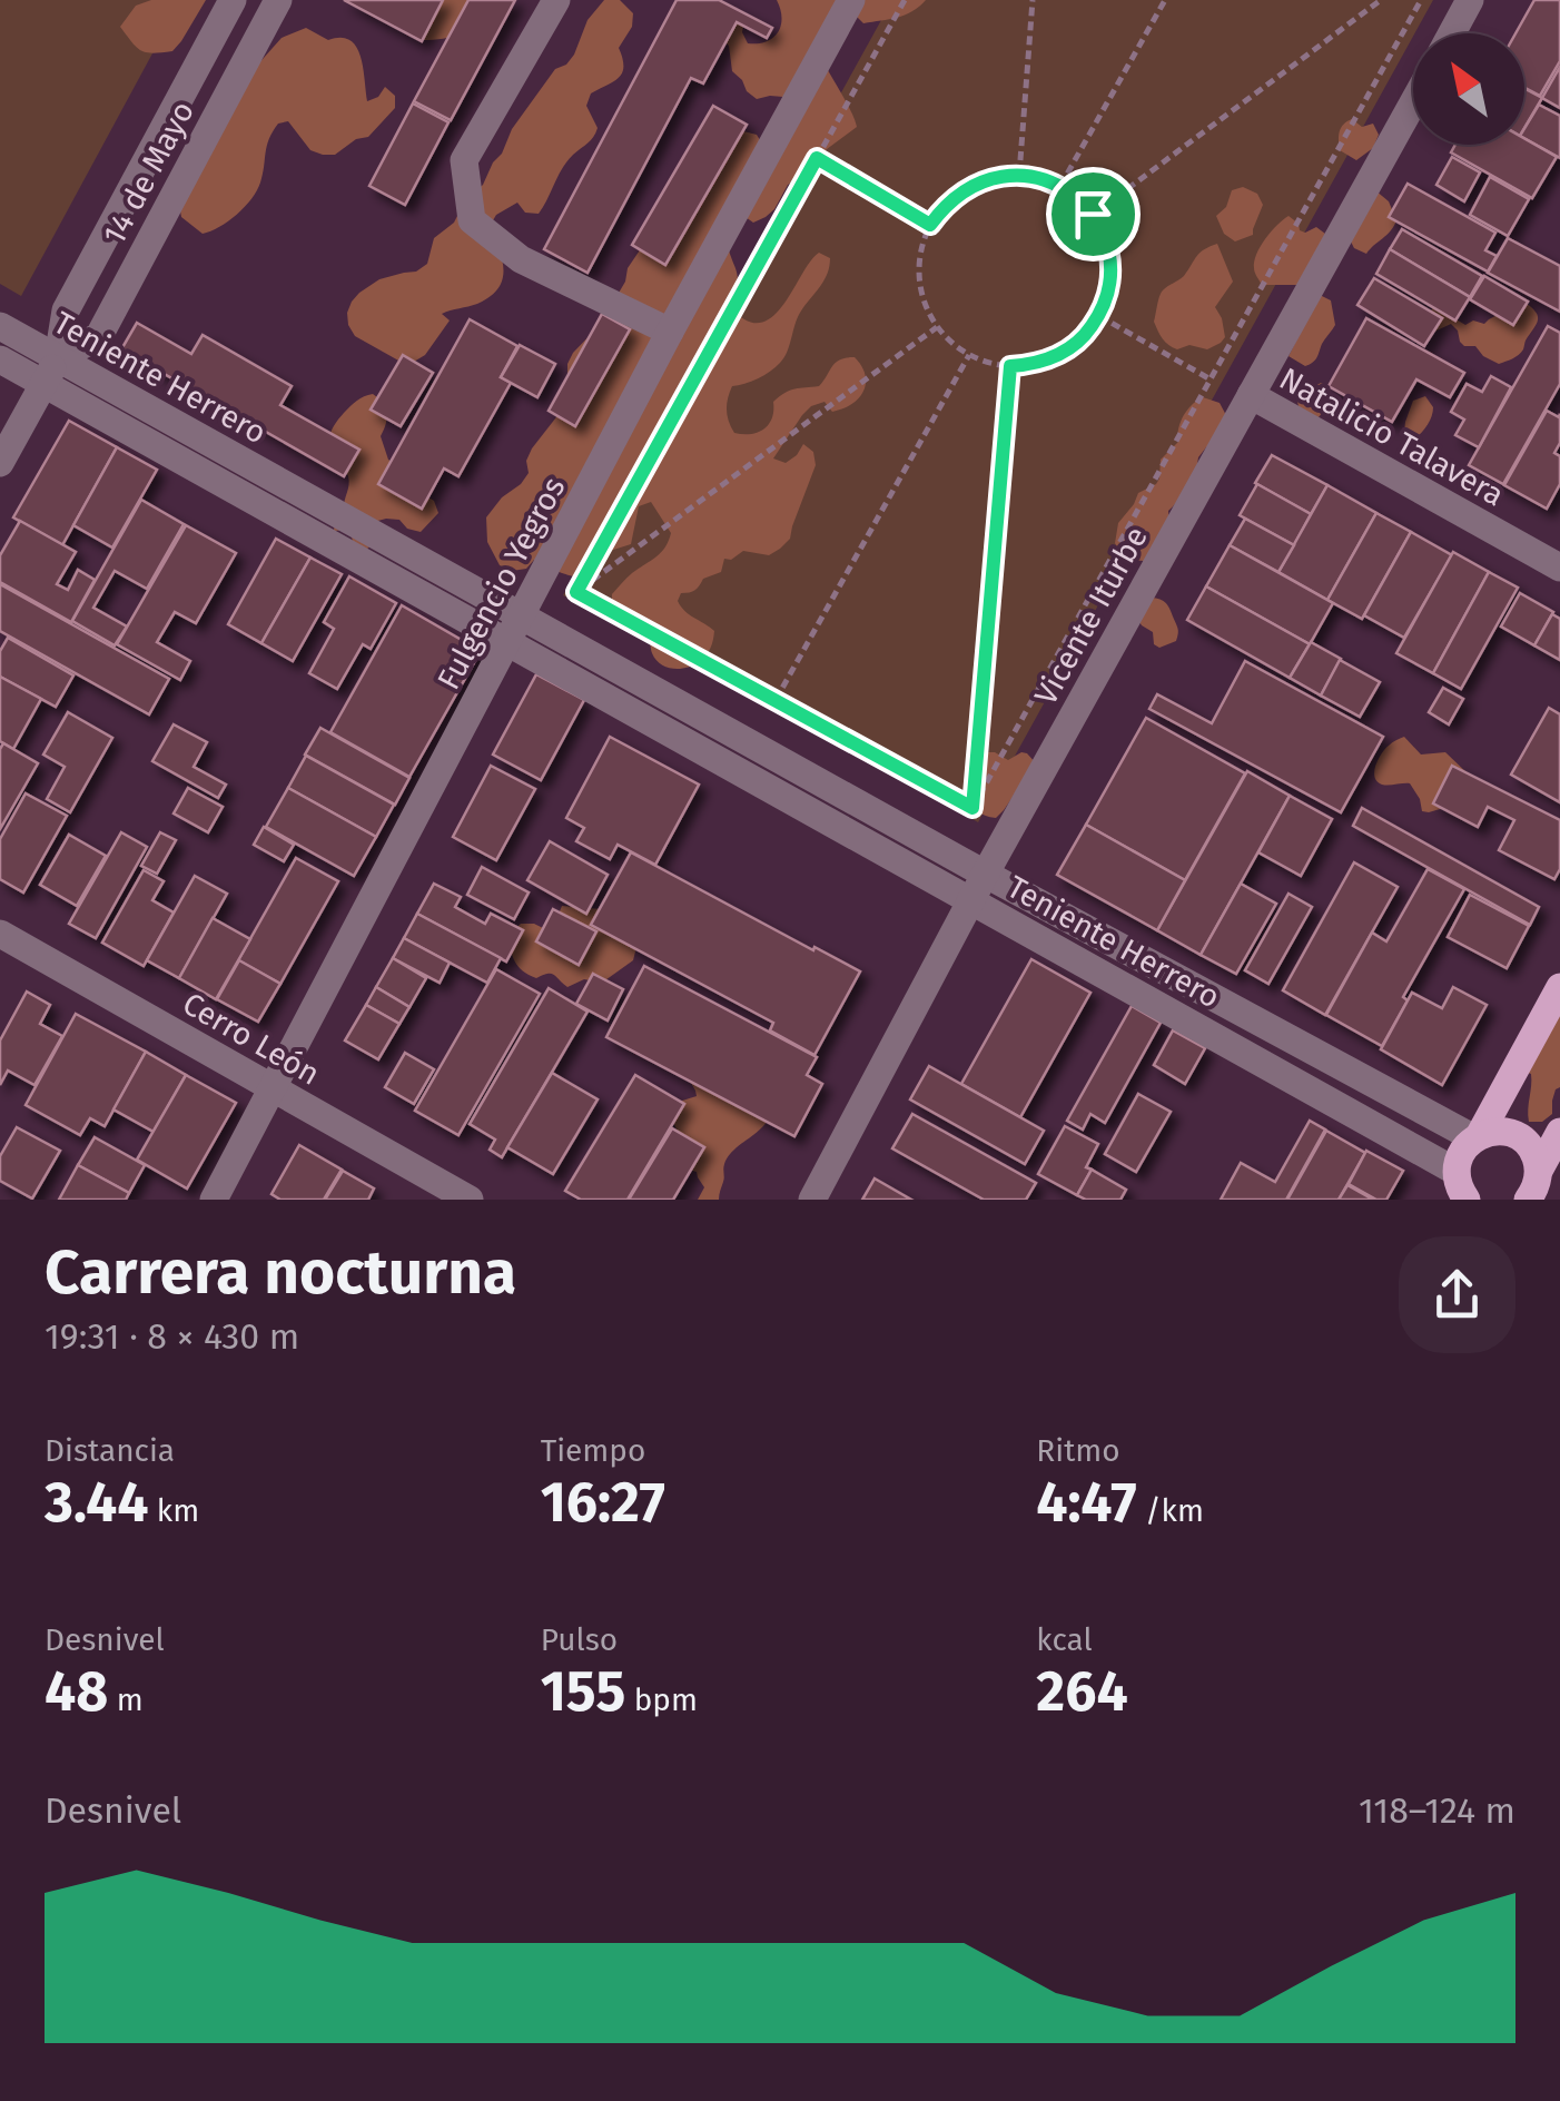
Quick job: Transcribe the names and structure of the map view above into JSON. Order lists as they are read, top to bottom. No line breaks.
{"streets":{"street":["14 de Mayo","Teniente Herrero","Natalicio Talavera","Fulgencio Yegros","Vicente Iturbe","Cerro León"]},"crossings":[["14 de Mayo","Teniente Herrero"],["Teniente Herrero","Fulgencio Yegros"],["Teniente Herrero","Vicente Iturbe"],["Natalicio Talavera","Vicente Iturbe"],["Fulgencio Yegros","Cerro León"]],"north":"top left","page":{"heading":["Carrera nocturna","19:31 · 8 × 430 m"],"stats":[["Distancia","3.44 km"],["Tiempo","16:27"],["Ritmo","4:47 /km"],["Desnivel","48 m"],["Pulso","155 bpm"],["kcal","264"]],"chart":["Desnivel","118–124 m"]}}
